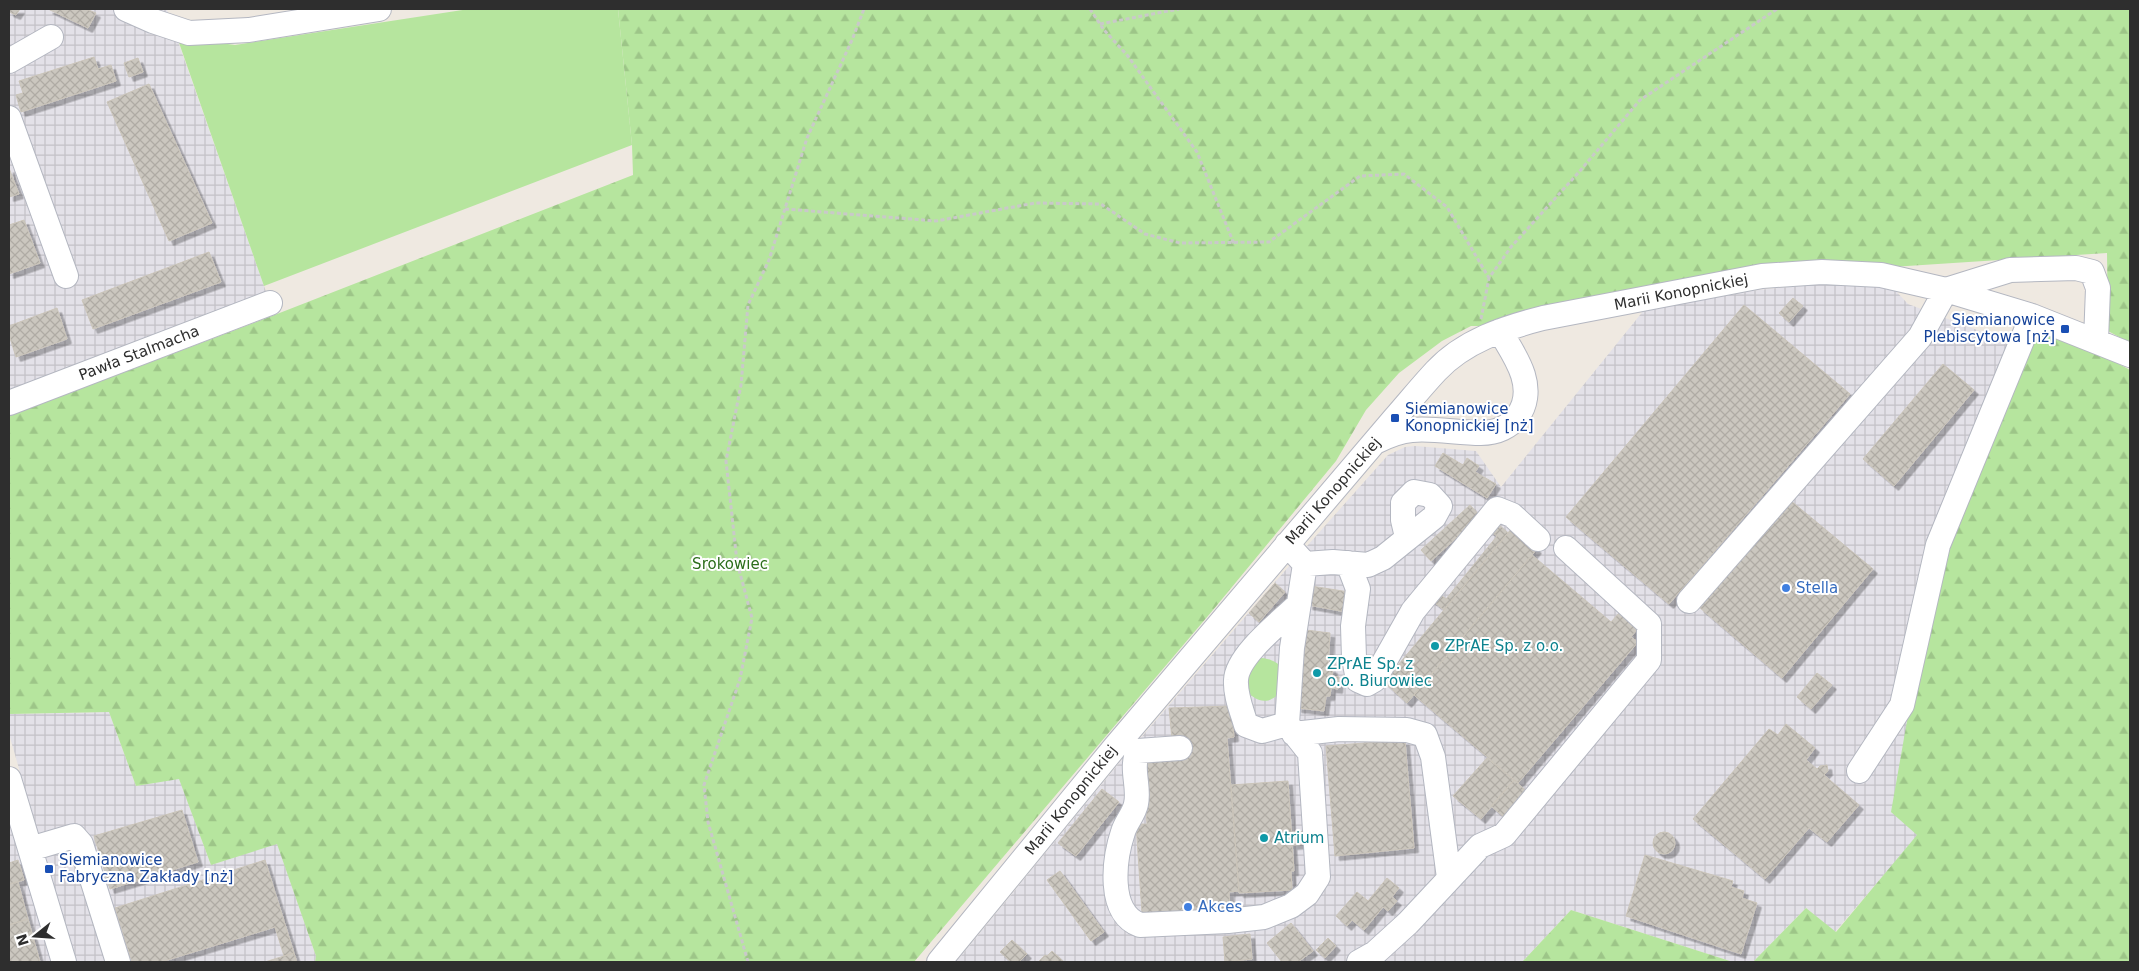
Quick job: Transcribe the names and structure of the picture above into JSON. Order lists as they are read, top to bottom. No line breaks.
{"streets":{"street":["Marii Konopnickiej","Pawła Stalmacha"]},"parks":["Srokowiec"],"places":{"transit":["Siemianowice Plebiscytowa [nż]","Siemianowice Konopnickiej [nż]","Siemianowice Fabryczna Zakłady [nż]"],"other":["Stella","ZPrAE Sp. z o.o.","ZPrAE Sp. z o.o. Biurowiec","Atrium","Akces"]},"north":"left"}
